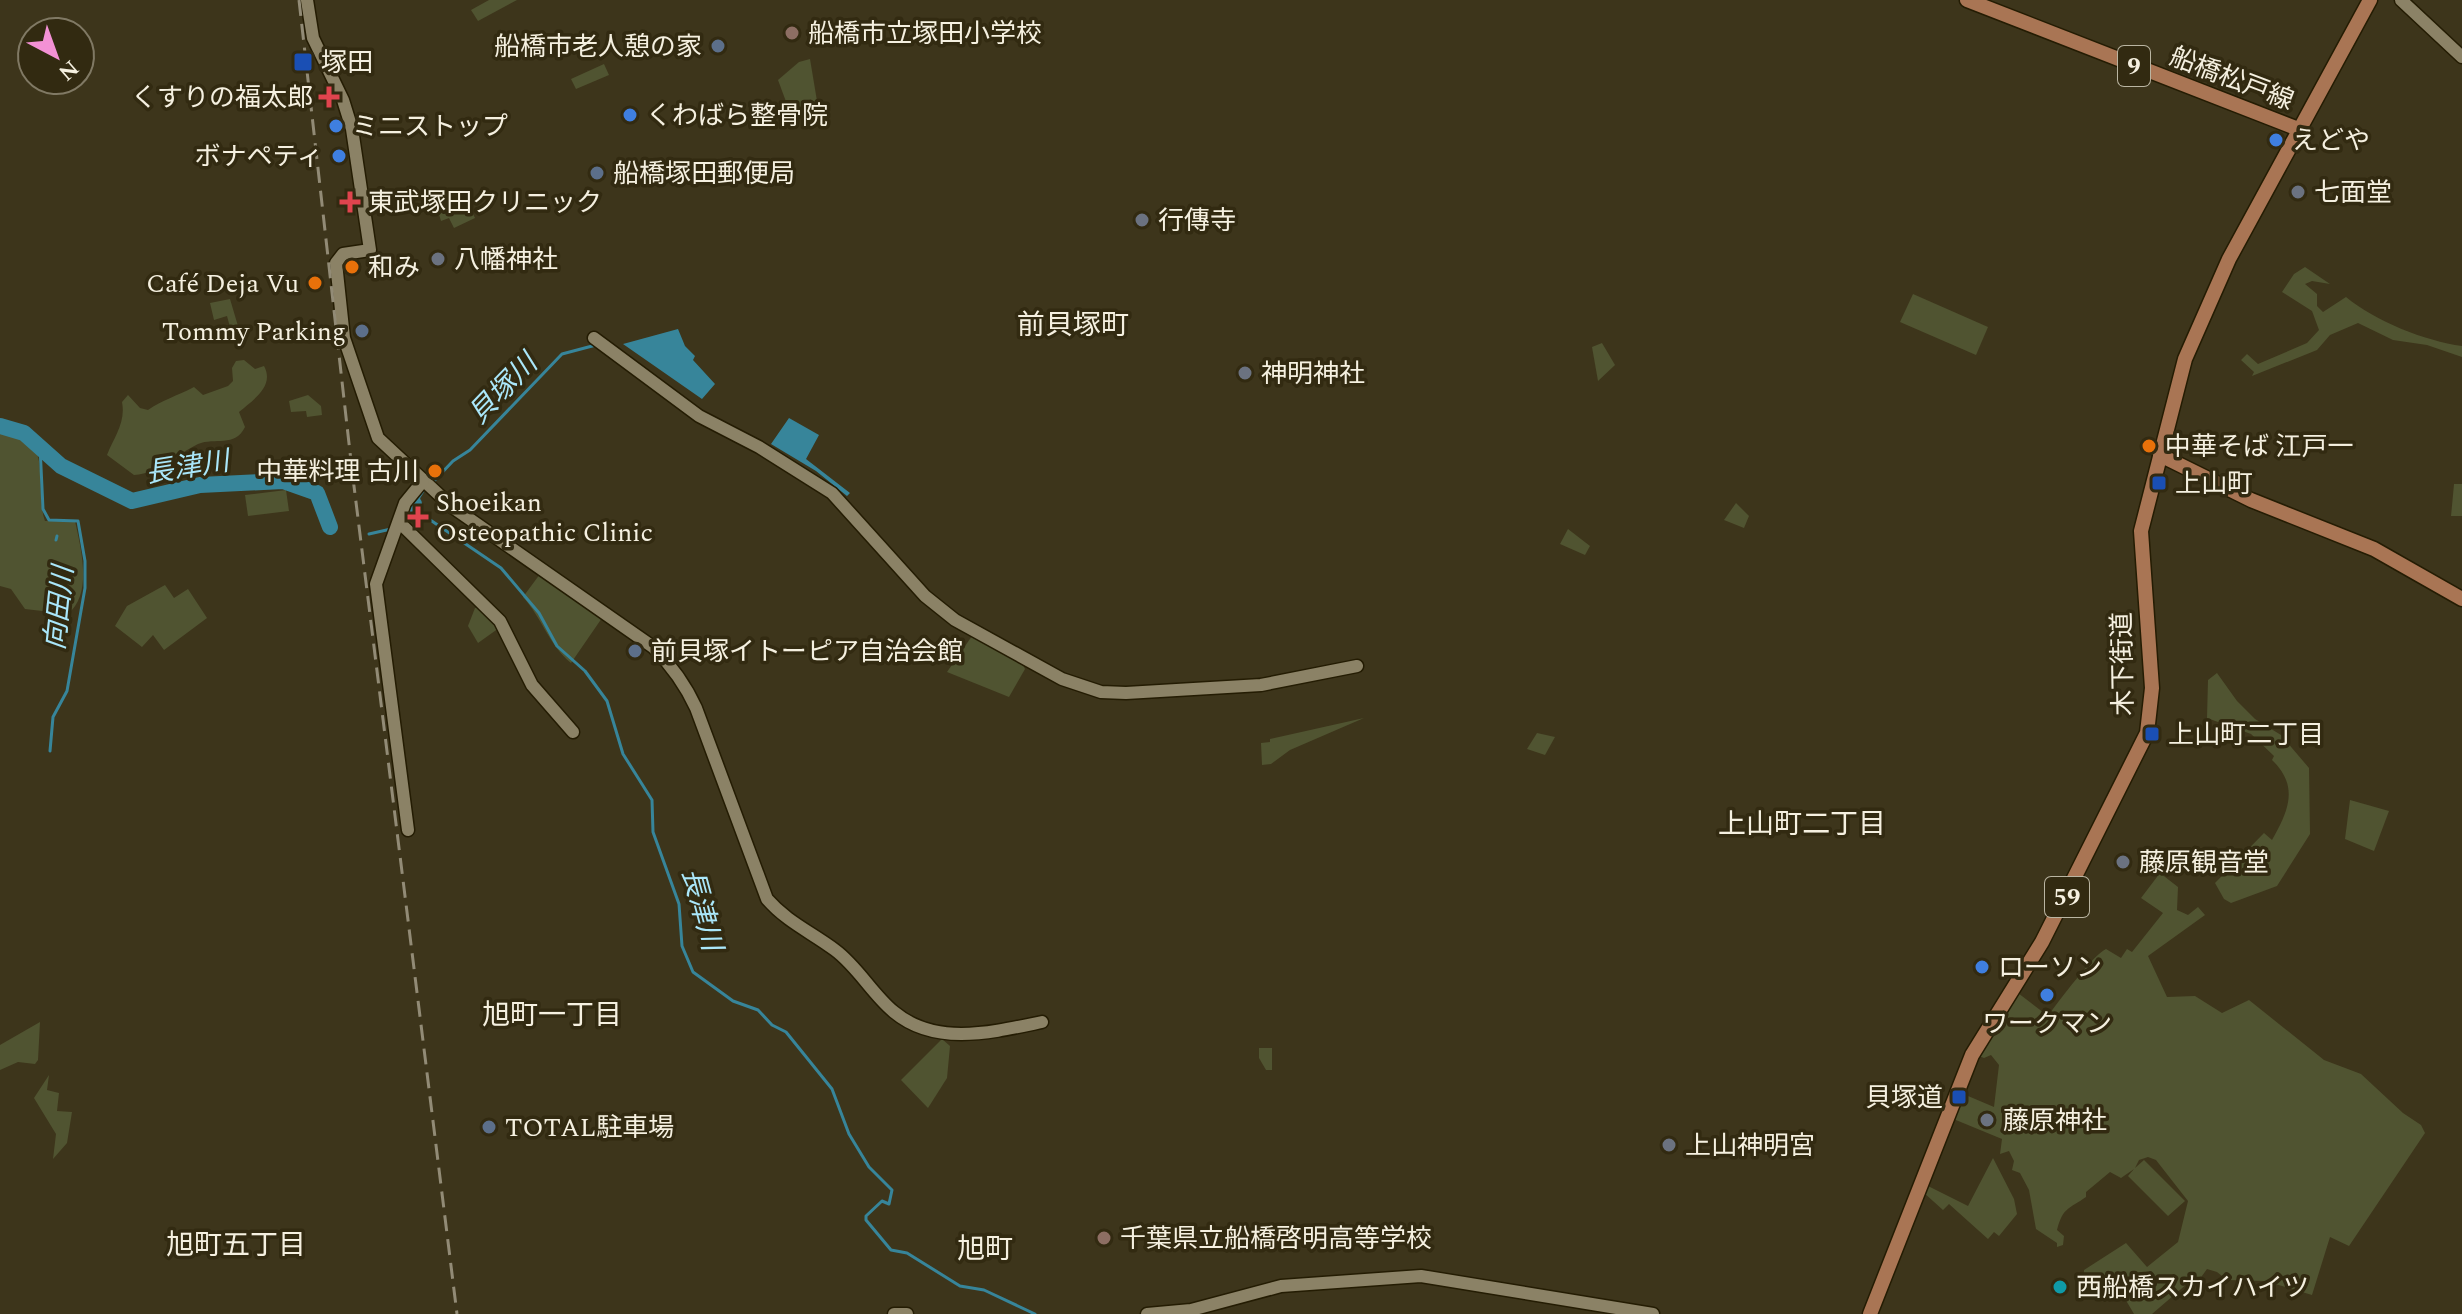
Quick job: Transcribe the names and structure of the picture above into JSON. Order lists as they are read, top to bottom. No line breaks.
{"streets":{"main road":["9","船橋松戸線","木下街道","59"]},"crossings":[["船橋松戸線","木下街道"]],"districts":["前貝塚町","上山町二丁目","旭町一丁目","旭町五丁目","旭町"],"water":["貝塚川","長津川","向田川"],"places":{"other":["船橋市立塚田小学校","船橋市老人憩の家","くわばら整骨院","ミニストップ","えどや","ボナペティ","船橋塚田郵便局","七面堂","行傳寺","八幡神社","和み","Café Deja Vu","Tommy Parking","神明神社","中華そば 江戸一","中華料理 古川","前貝塚イトーピア自治会館","藤原観音堂","ローソン","ワークマン","藤原神社","TOTAL駐車場","上山神明宮","千葉県立船橋啓明高等学校","西船橋スカイハイツ"],"transit":["塚田","上山町","上山町二丁目","貝塚道"],"health":["くすりの福太郎","東武塚田クリニック","Shoeikan Osteopathic Clinic"]},"north":"bottom right"}
